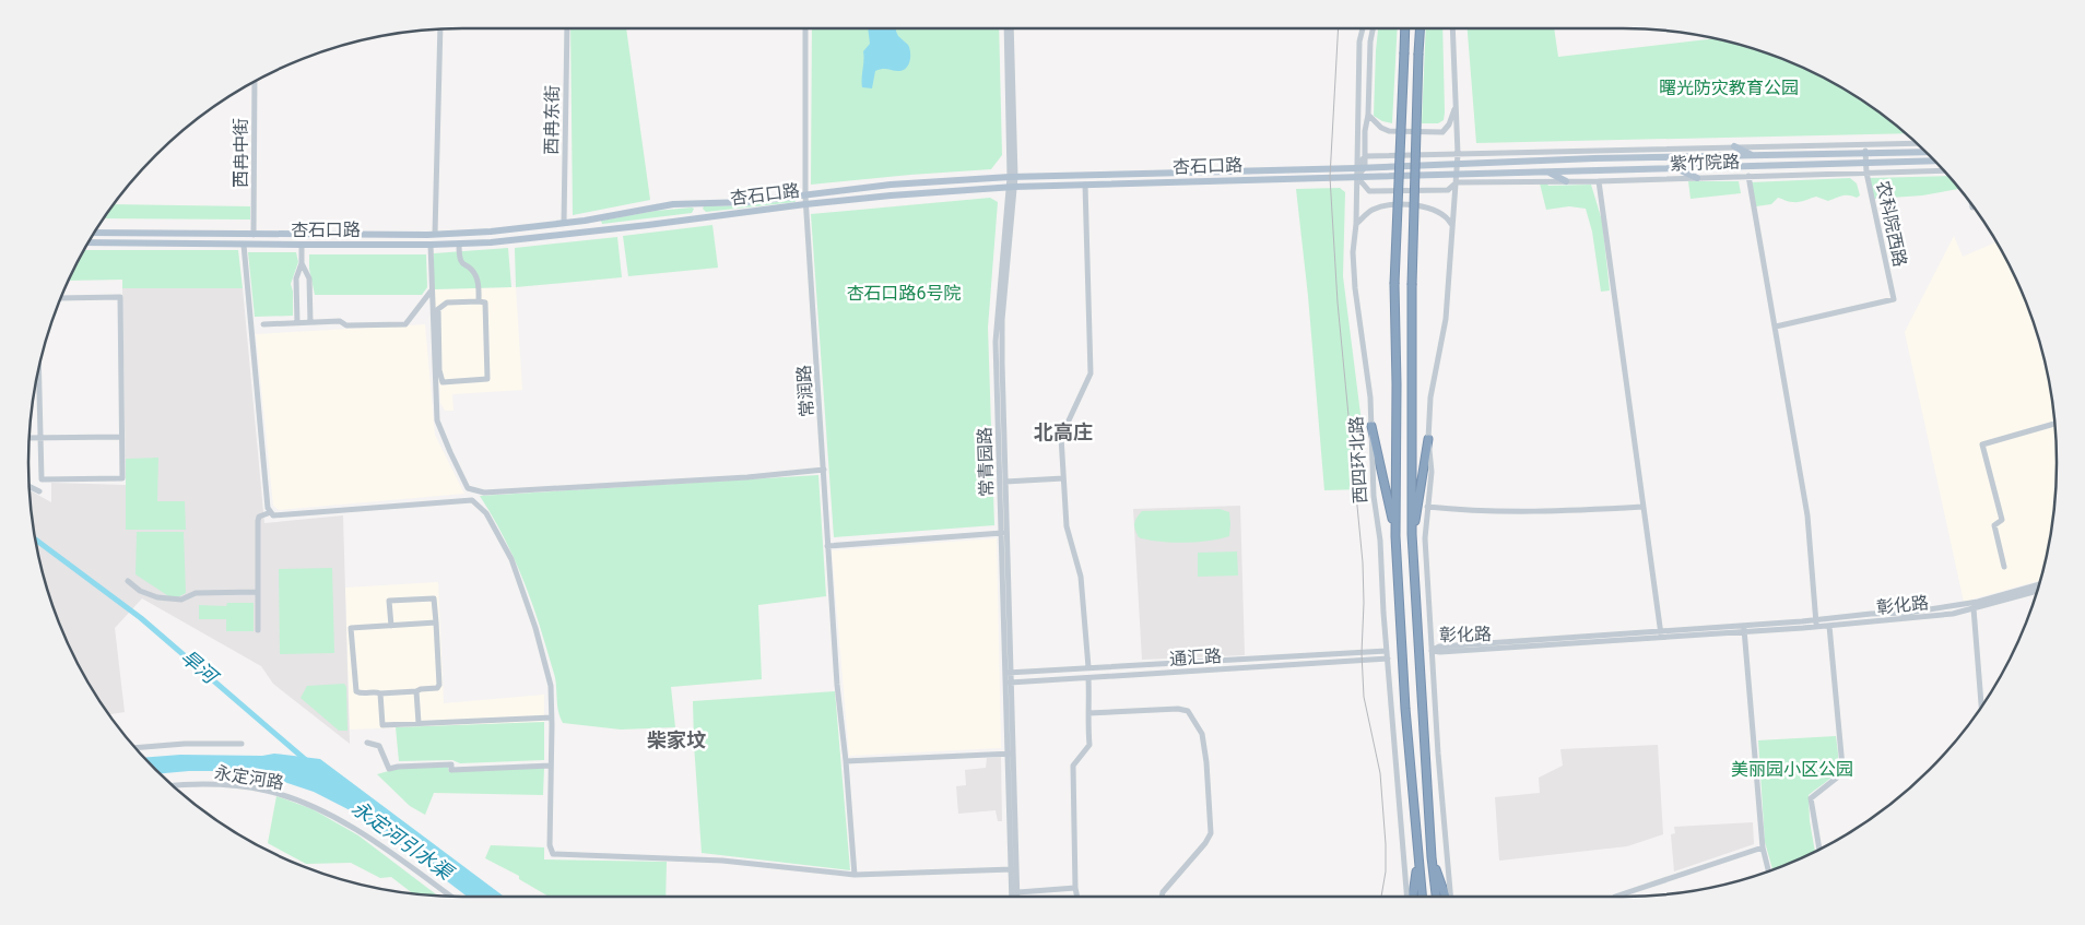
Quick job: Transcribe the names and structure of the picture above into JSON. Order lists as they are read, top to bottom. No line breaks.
{"streets":{"highway":["西四环北路"],"main road":["紫竹院路","杏石口路"],"street":["西冉东街","西冉中街","农科院西路","常润路","常青园路","彰化路","通汇路","永定河路"]},"crossings":[["西冉东街","杏石口路"],["西冉中街","杏石口路"],["紫竹院路","杏石口路"],["紫竹院路","农科院西路"],["紫竹院路","西四环北路"],["杏石口路","常润路"],["杏石口路","西四环北路"],["杏石口路","常青园路"],["西四环北路","通汇路"],["常青园路","通汇路"]],"districts":["北高庄","柴家坟"],"water":["旱河","永定河引水渠"],"parks":["曙光防灾教育公园","杏石口路6号院","美丽园小区公园"]}
